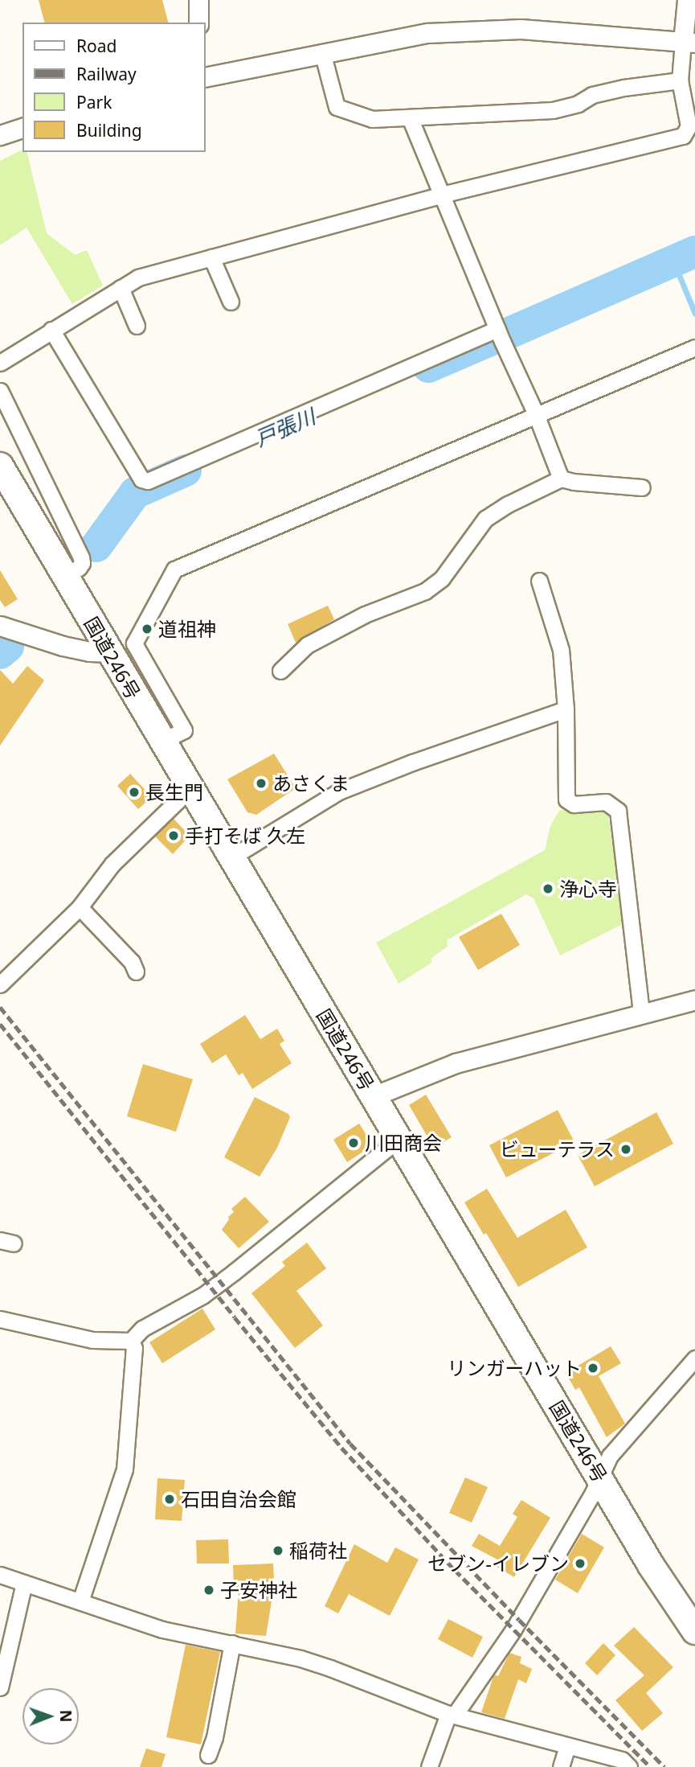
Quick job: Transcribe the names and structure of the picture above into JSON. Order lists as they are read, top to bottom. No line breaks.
{"streets":{"highway":["国道246号"]},"water":["戸張川"],"places":["道祖神","あさくま","長生門","手打そば 久左","浄心寺","川田商会","ビューテラス","リンガーハット","石田自治会館","稲荷社","セブン-イレブン","子安神社"],"legend":["Road","Railway","Park","Building"],"north":"right"}
